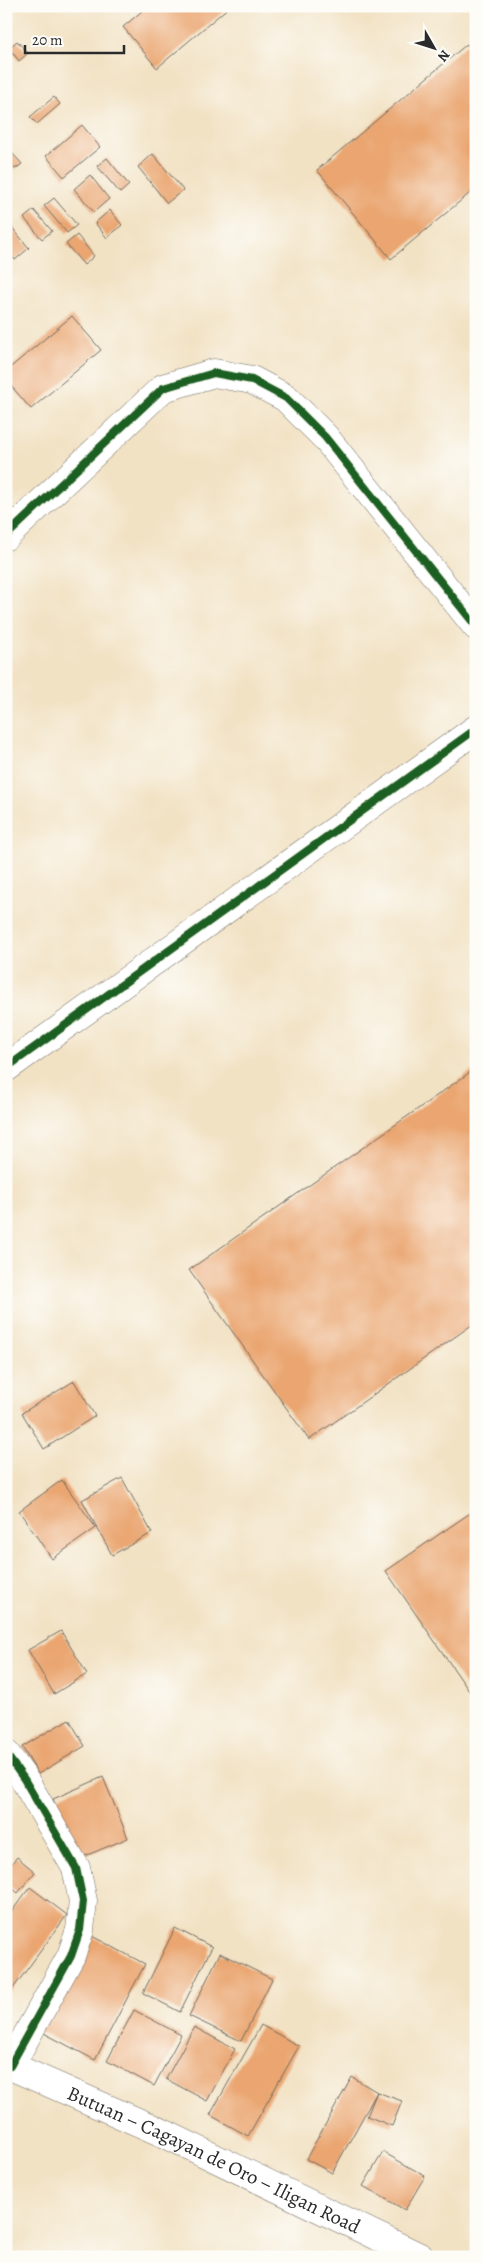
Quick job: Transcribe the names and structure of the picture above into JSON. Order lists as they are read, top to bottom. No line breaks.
{"streets":{"main road":["Butuan – Cagayan de Oro – Iligan Road"]},"scale_bar":"20 m","north":"bottom right"}
